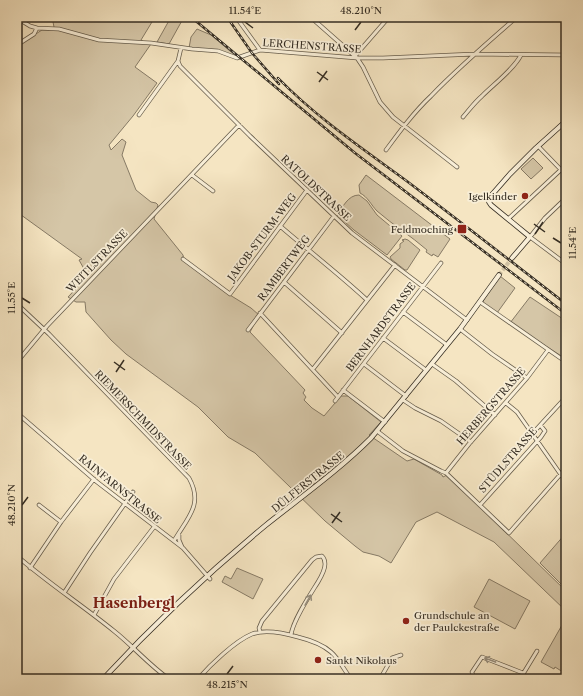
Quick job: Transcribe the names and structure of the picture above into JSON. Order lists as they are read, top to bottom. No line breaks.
{"streets":{"main road":["DÜLFERSTRASSE"],"street":["LERCHENSTRASSE","RATOLDSTRASSE","JAKOB-STURM-WEG","WEITLSTRASSE","RAMBERTWEG","BERNHARDSTRASSE","HERBERGSTRASSE","RIEMERSCHMIDSTRASSE","STÜDLSTRASSE","RAINFARNSTRASSE"]},"crossings":[["RATOLDSTRASSE","JAKOB-STURM-WEG"],["RATOLDSTRASSE","WEITLSTRASSE"],["RATOLDSTRASSE","RAMBERTWEG"],["RATOLDSTRASSE","BERNHARDSTRASSE"],["RATOLDSTRASSE","DÜLFERSTRASSE"],["WEITLSTRASSE","RIEMERSCHMIDSTRASSE"],["RIEMERSCHMIDSTRASSE","RAINFARNSTRASSE"],["DÜLFERSTRASSE","RAINFARNSTRASSE"]],"districts":["Hasenbergl"],"places":{"other":["Igelkinder","Grundschule an der Paulckestraße","Sankt Nikolaus"],"transit":["Feldmoching"]},"coordinates":["11.54°E","48.210°N","11.55°E","48.215°N"]}
